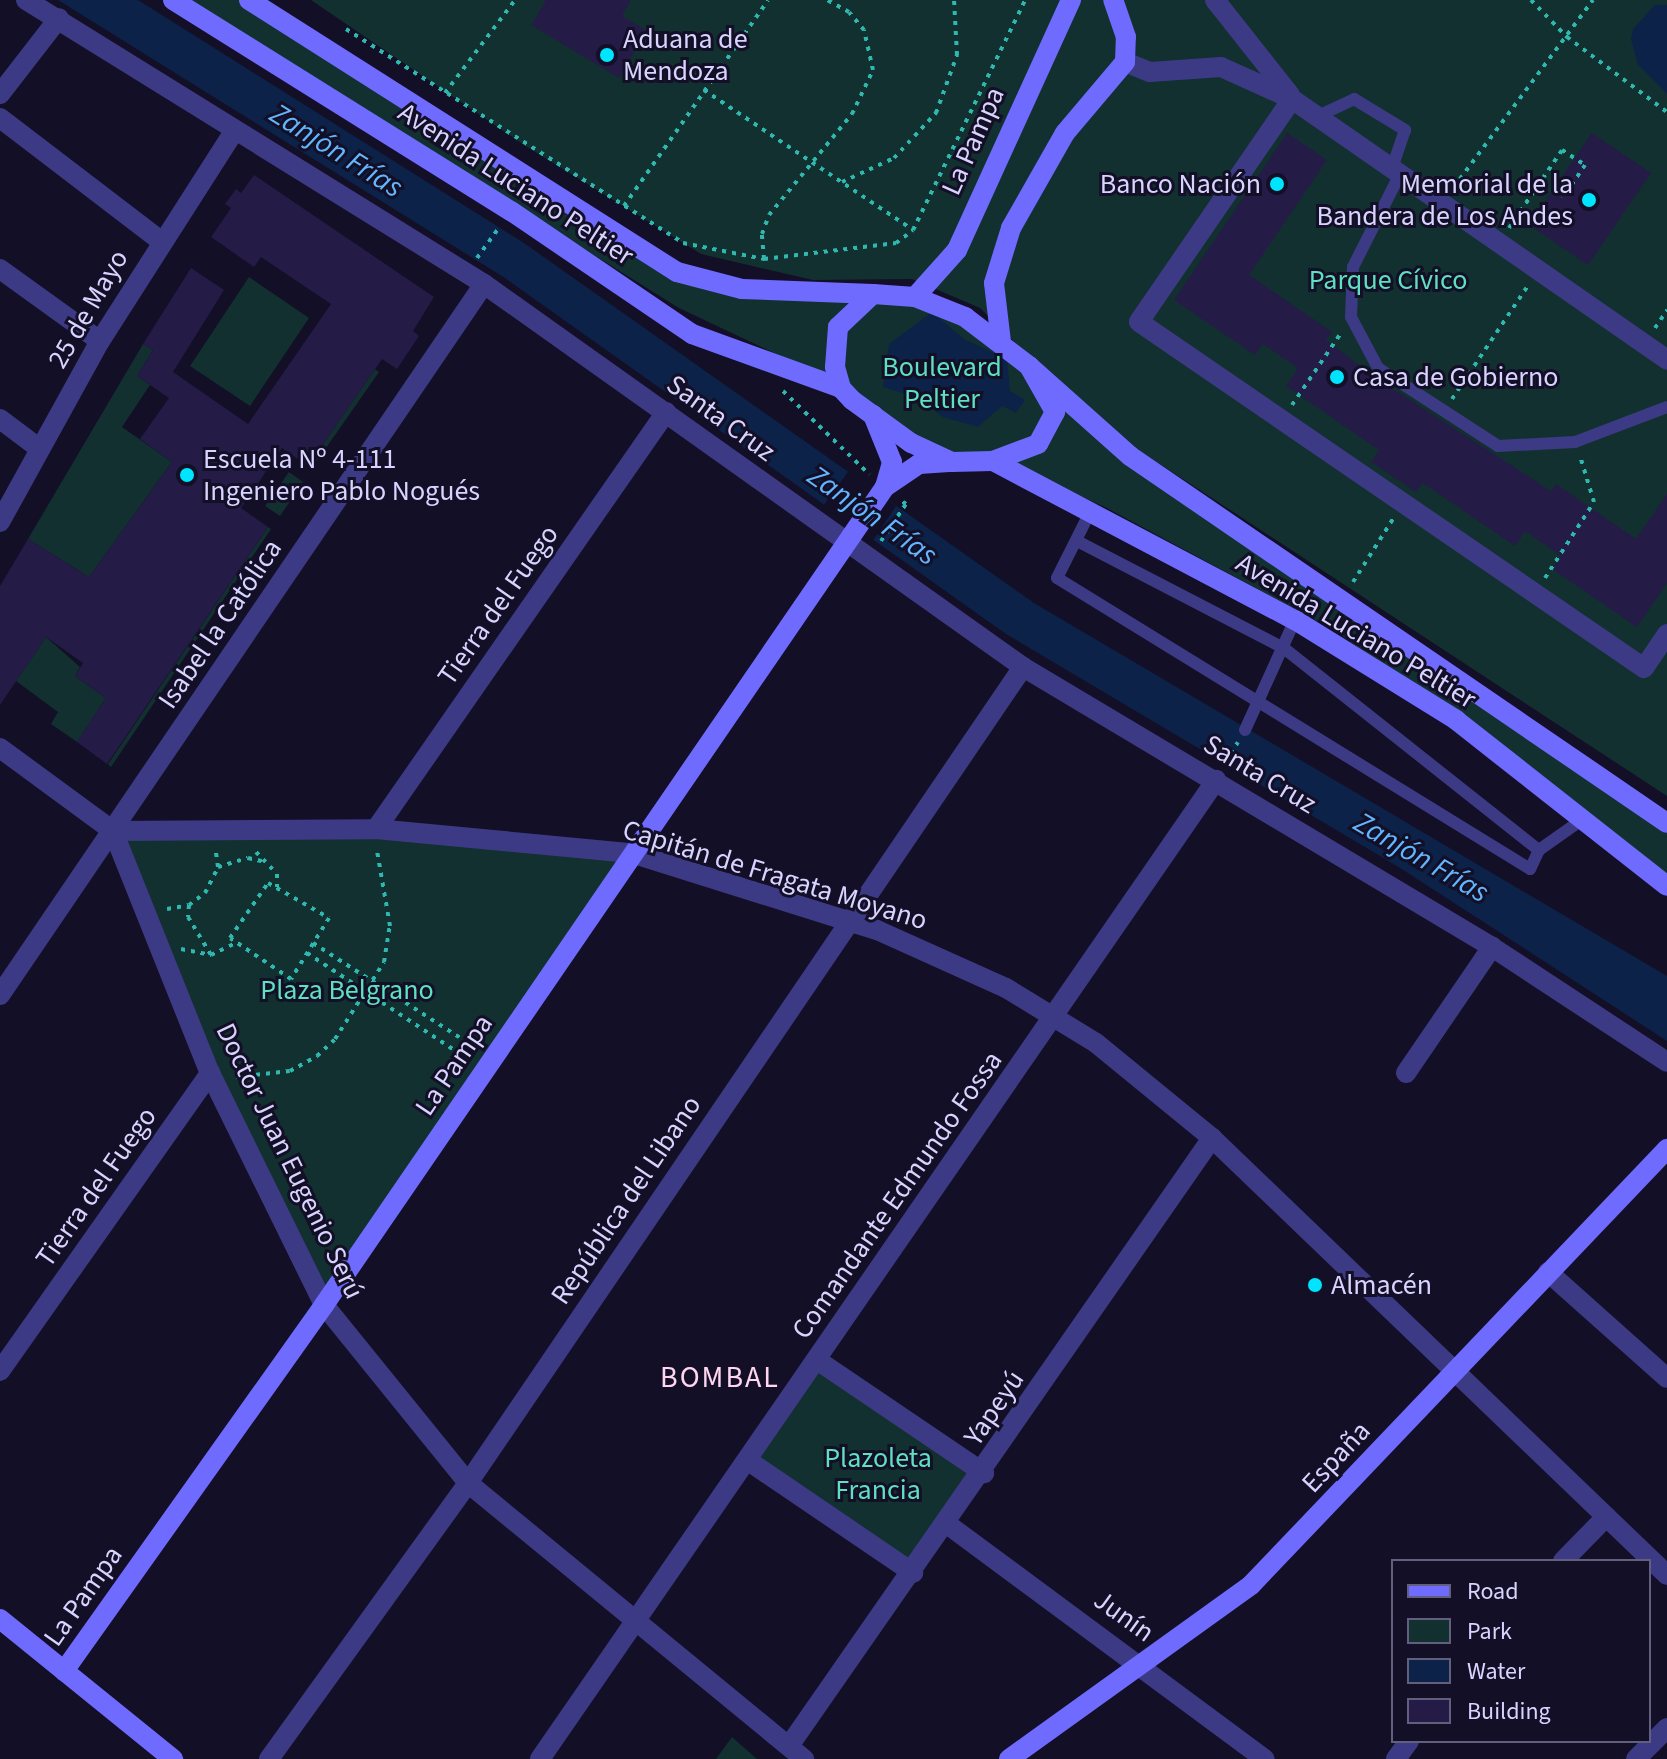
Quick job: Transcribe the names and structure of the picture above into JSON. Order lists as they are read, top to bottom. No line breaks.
{"streets":{"main road":["La Pampa","Avenida Luciano Peltier","España"],"street":["25 de Mayo","Santa Cruz","Tierra del Fuego","Isabel la Católica","Capitán de Fragata Moyano","Doctor Juan Eugenio Serú","Comandante Edmundo Fossa","República del Libano","Yapeyú","Junín"]},"crossings":[["La Pampa","Avenida Luciano Peltier"],["La Pampa","Santa Cruz"],["La Pampa","Capitán de Fragata Moyano"],["La Pampa","Doctor Juan Eugenio Serú"],["25 de Mayo","Santa Cruz"],["Santa Cruz","Tierra del Fuego"],["Santa Cruz","Isabel la Católica"],["Santa Cruz","Comandante Edmundo Fossa"],["Santa Cruz","República del Libano"],["Tierra del Fuego","Capitán de Fragata Moyano"],["Tierra del Fuego","Doctor Juan Eugenio Serú"],["Isabel la Católica","Capitán de Fragata Moyano"],["Isabel la Católica","Doctor Juan Eugenio Serú"],["Capitán de Fragata Moyano","Doctor Juan Eugenio Serú"],["Capitán de Fragata Moyano","Comandante Edmundo Fossa"],["Capitán de Fragata Moyano","República del Libano"],["Capitán de Fragata Moyano","Yapeyú"],["Capitán de Fragata Moyano","España"],["Doctor Juan Eugenio Serú","Comandante Edmundo Fossa"],["Doctor Juan Eugenio Serú","República del Libano"],["Doctor Juan Eugenio Serú","Yapeyú"],["Yapeyú","Junín"],["España","Junín"]],"districts":["BOMBAL"],"water":["Zanjón Frías"],"parks":["Parque Cívico","Boulevard Peltier","Plaza Belgrano","Plazoleta Francia"],"places":["Aduana de Mendoza","Banco Nación","Memorial de la Bandera de Los Andes","Casa de Gobierno","Escuela Nº 4-111 Ingeniero Pablo Nogués","Almacén"],"legend":["Road","Park","Water","Building"]}
